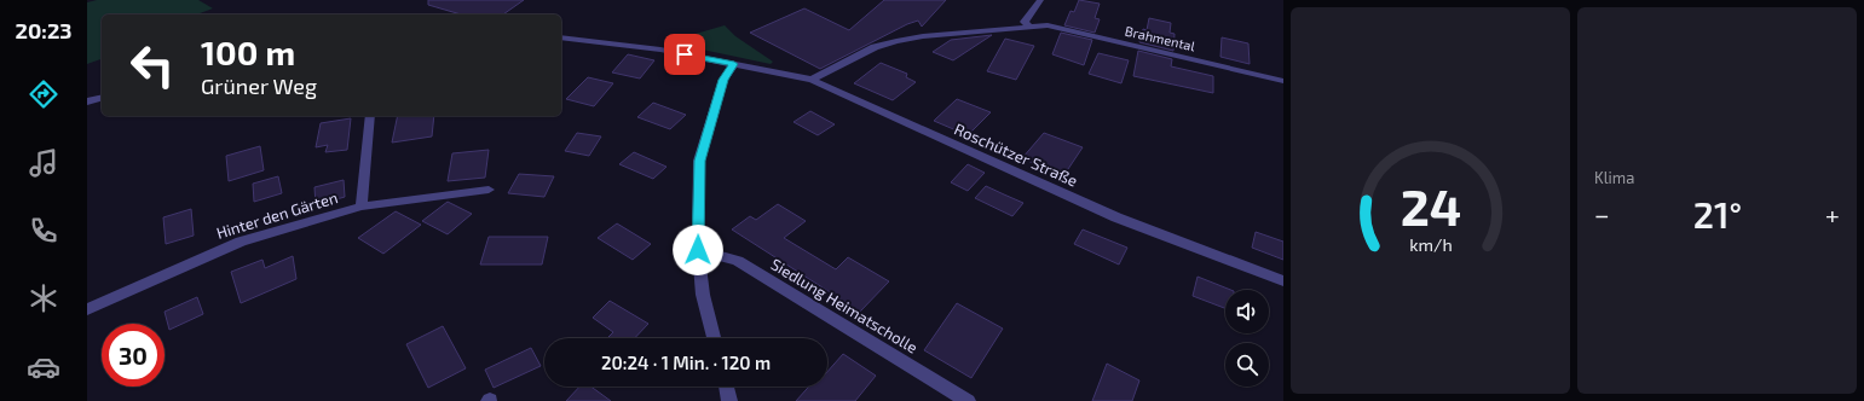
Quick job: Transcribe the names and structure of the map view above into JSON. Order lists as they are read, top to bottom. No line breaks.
{"streets":{"street":["Brahmental","Roschützer Straße","Hinter den Gärten","Siedlung Heimatscholle"]},"crossings":[["Brahmental","Roschützer Straße"]],"page":{"tabs":"20:23","tile":"Klima","turn":["100 m","Grüner Weg"],"heat":["−","21°","+"],"limit":"30","trip":"20:24 · 1 Min. · 120 m","gauge":["24","km/h"]}}
